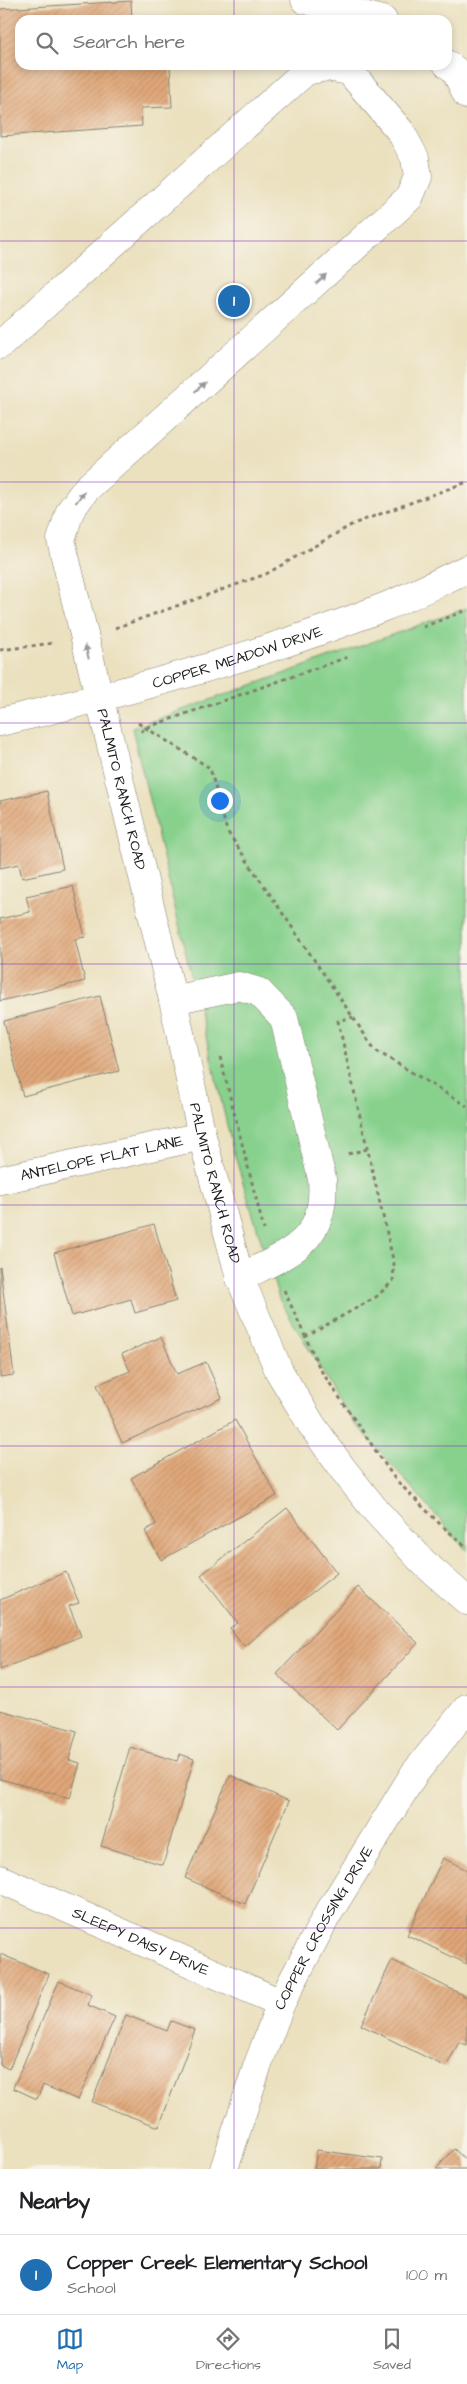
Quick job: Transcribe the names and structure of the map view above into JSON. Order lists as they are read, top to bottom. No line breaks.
{"streets":{"street":["COPPER MEADOW DRIVE","PALMITO RANCH ROAD","ANTELOPE FLAT LANE","COPPER CROSSING DRIVE","SLEEPY DAISY DRIVE"]},"crossings":[["COPPER MEADOW DRIVE","PALMITO RANCH ROAD"],["PALMITO RANCH ROAD","ANTELOPE FLAT LANE"],["COPPER CROSSING DRIVE","SLEEPY DAISY DRIVE"]],"page":{"search":"Search here","pins":"1","heading":"Nearby","list":[{"mark":"1","name":"Copper Creek Elementary School","note":"School","value":"100 m"}],"nav":["Map","Directions","Saved"]}}
